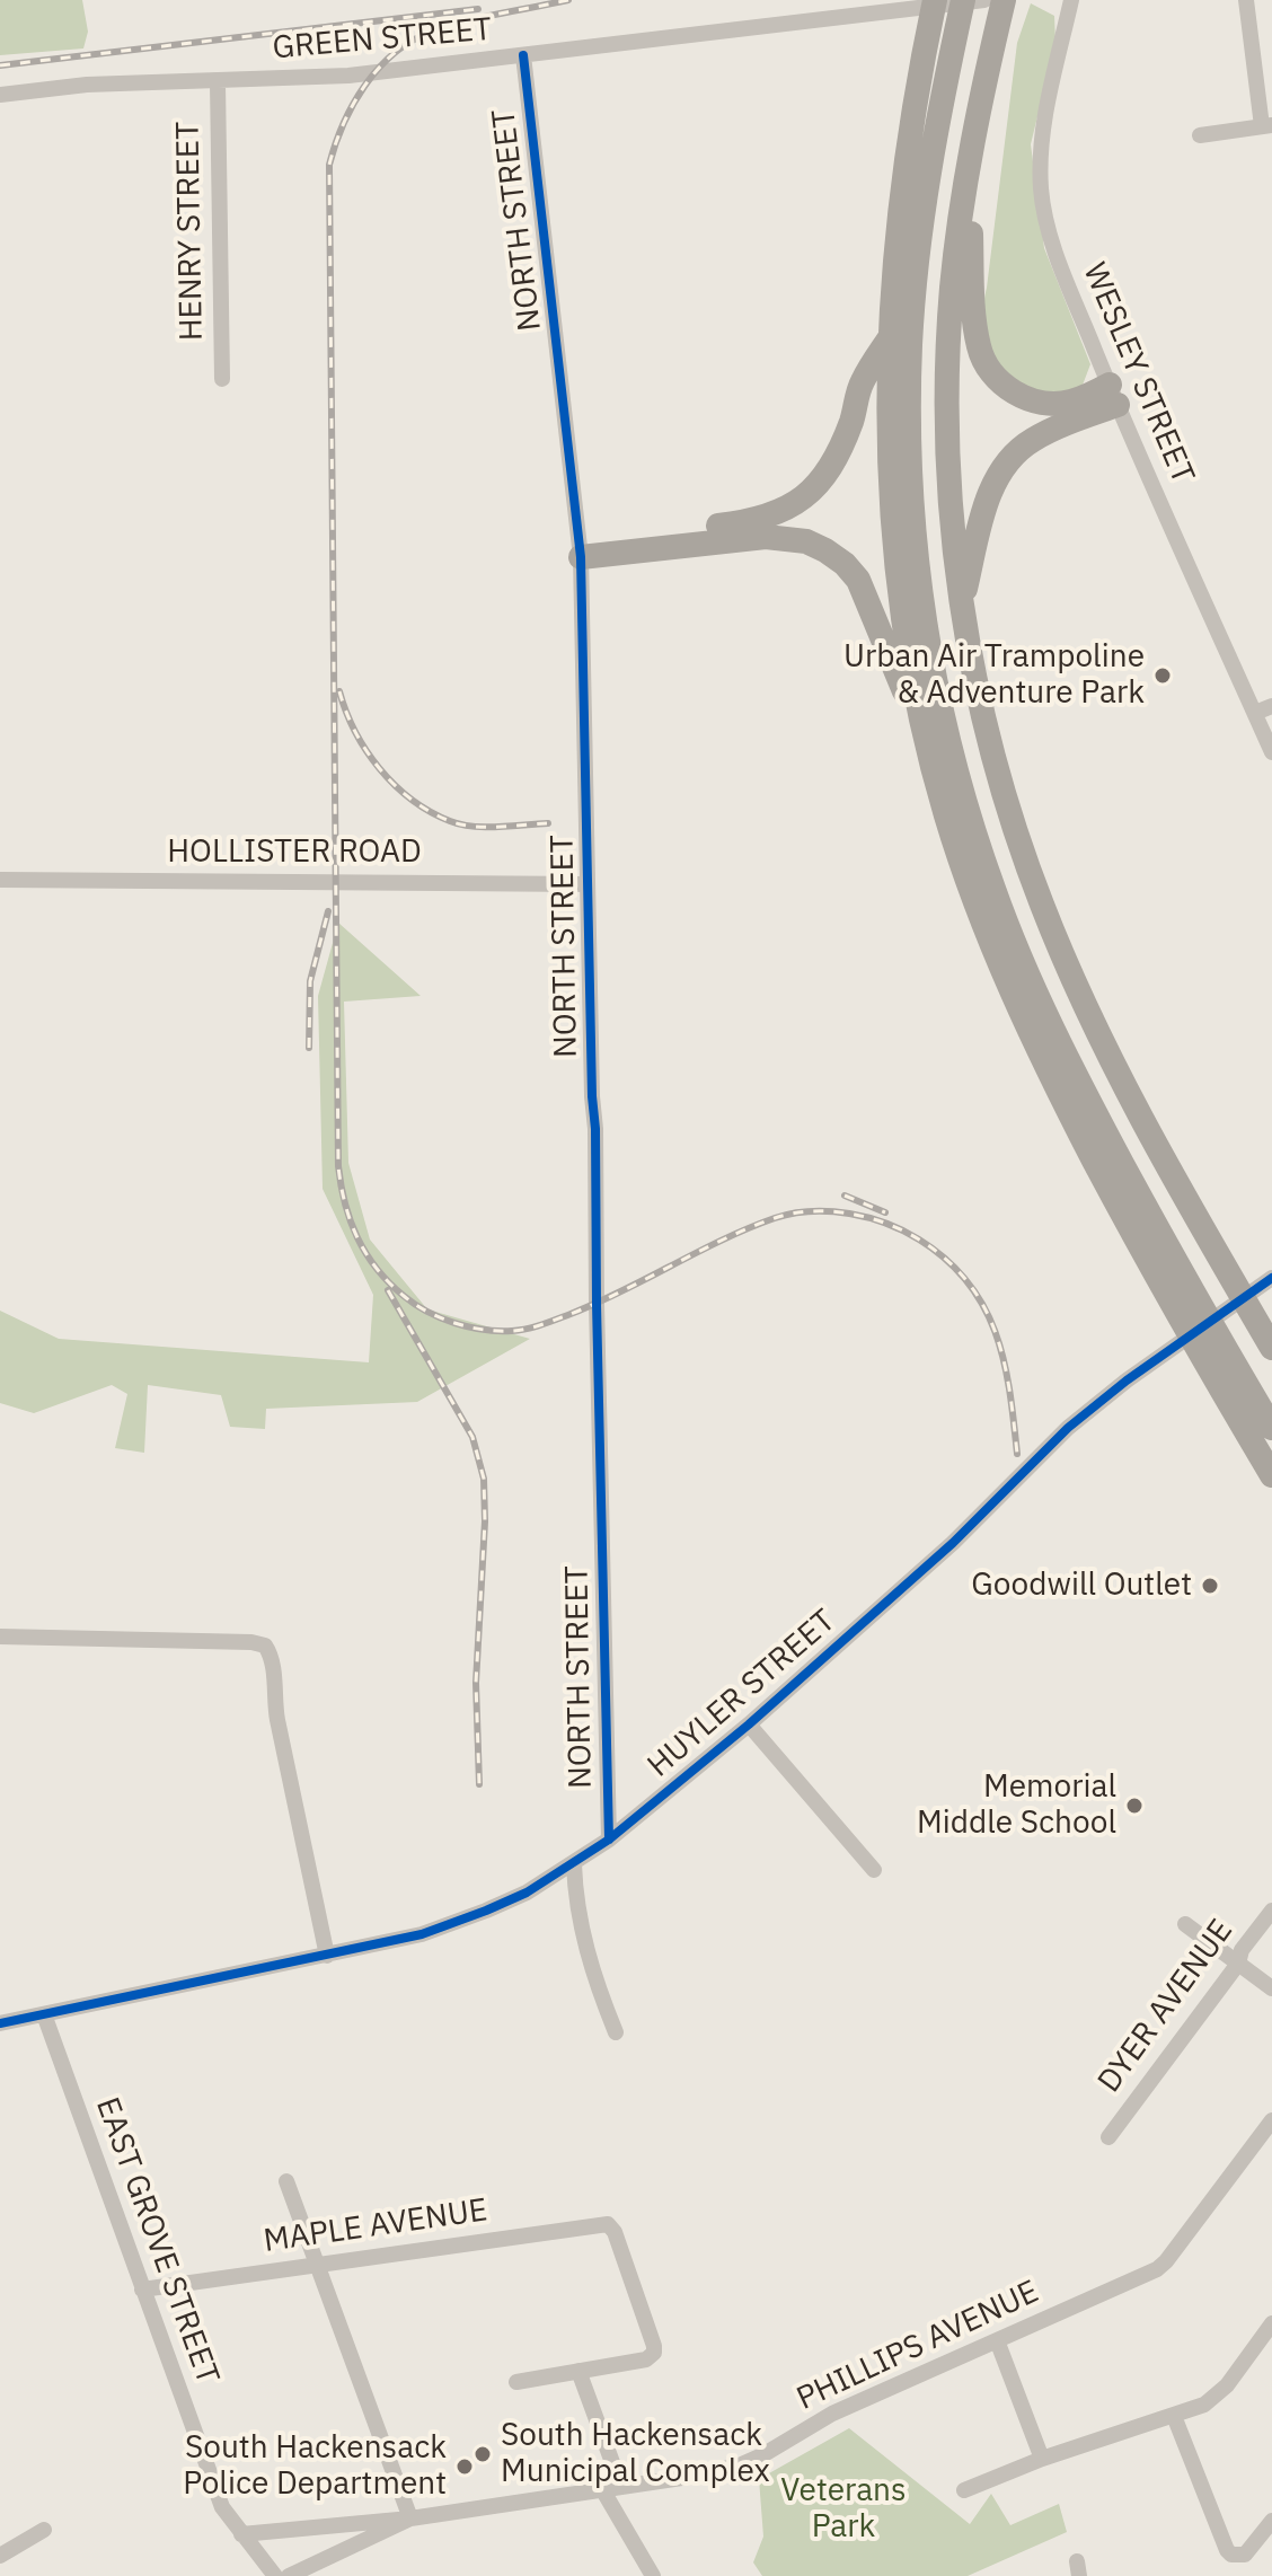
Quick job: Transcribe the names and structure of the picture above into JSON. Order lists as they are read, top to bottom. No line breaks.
{"streets":{"street":["GREEN STREET","NORTH STREET","HENRY STREET","WESLEY STREET","HOLLISTER ROAD","HUYLER STREET","DYER AVENUE","MAPLE AVENUE","EAST GROVE STREET","PHILLIPS AVENUE"]},"crossings":[["GREEN STREET","NORTH STREET"],["GREEN STREET","HENRY STREET"],["NORTH STREET","HOLLISTER ROAD"],["NORTH STREET","HUYLER STREET"],["HUYLER STREET","EAST GROVE STREET"],["MAPLE AVENUE","EAST GROVE STREET"],["EAST GROVE STREET","PHILLIPS AVENUE"]],"parks":["Veterans Park"],"places":["Urban Air Trampoline & Adventure Park","Goodwill Outlet","Memorial Middle School","South Hackensack Municipal Complex","South Hackensack Police Department"]}
